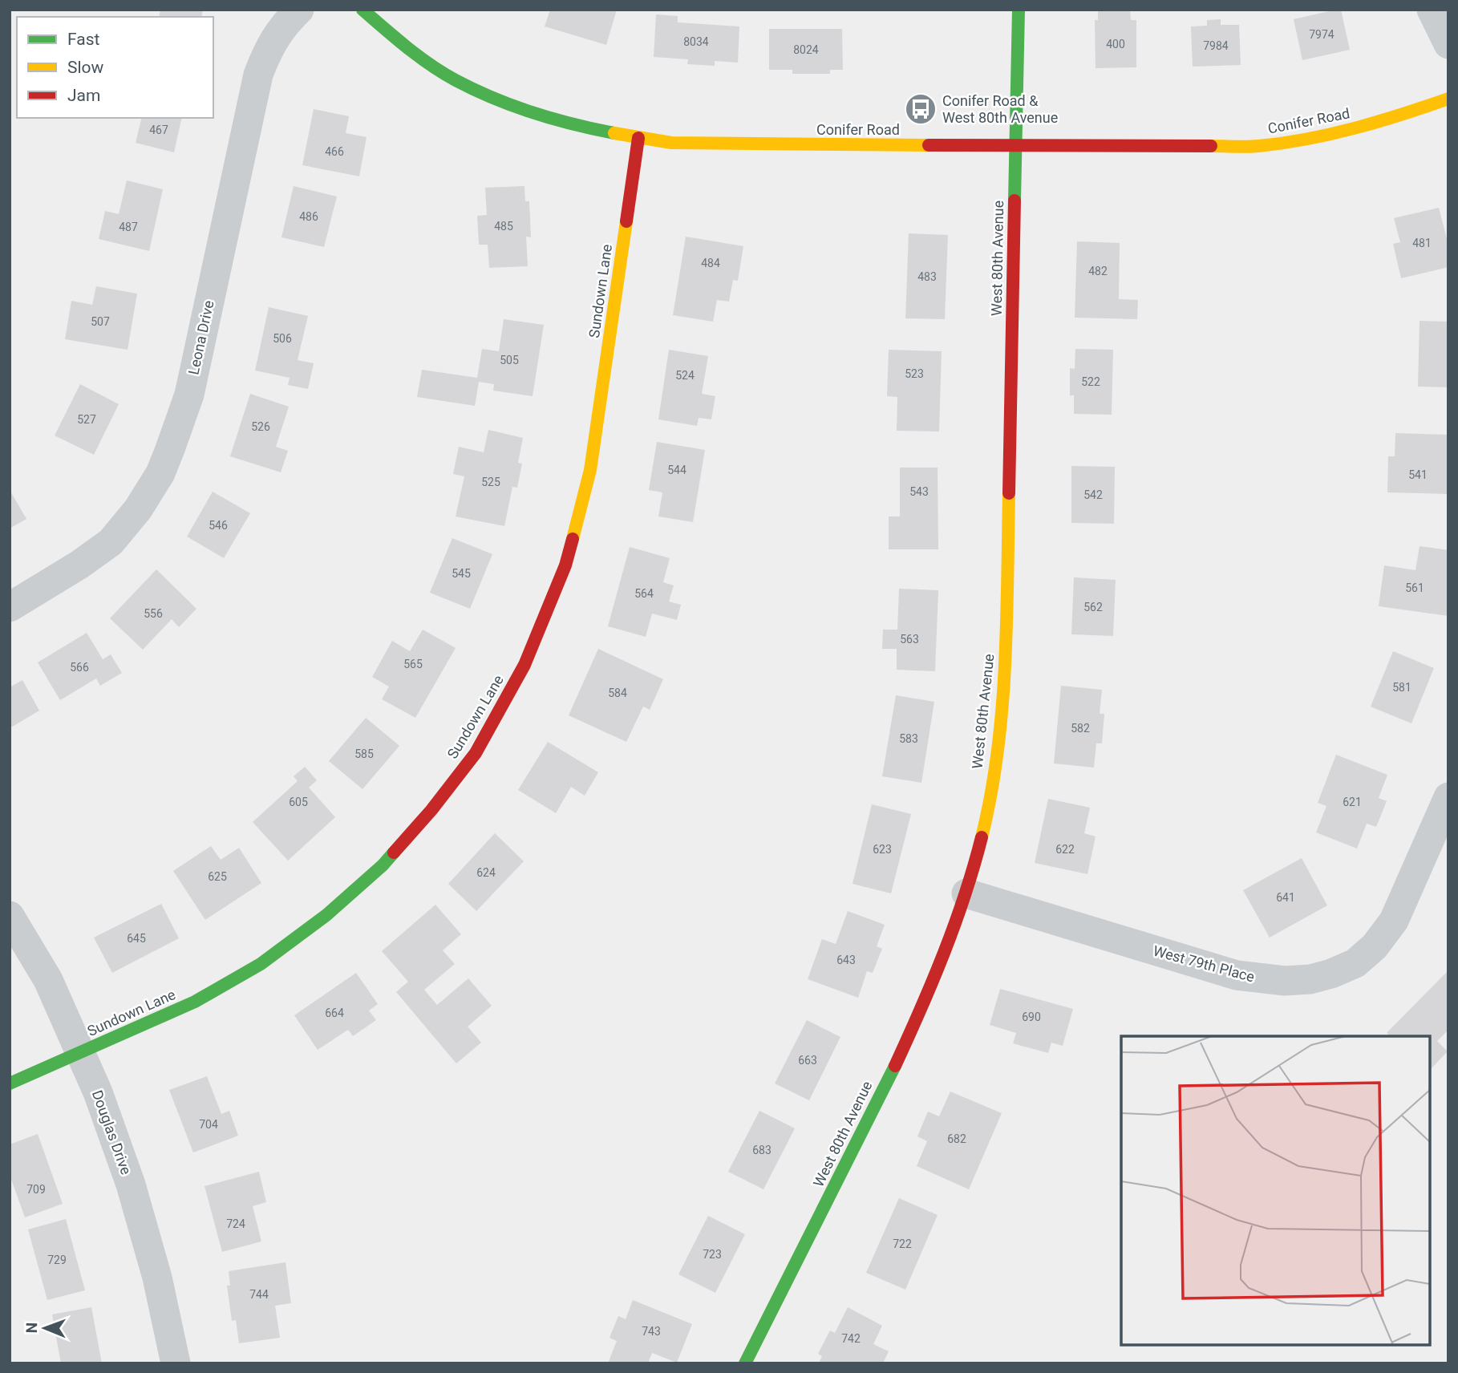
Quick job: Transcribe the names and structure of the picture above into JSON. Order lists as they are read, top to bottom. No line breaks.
{"streets":{"street":["Conifer Road","West 80th Avenue","Sundown Lane","Leona Drive","West 79th Place","Douglas Drive"]},"crossings":[["Conifer Road","West 80th Avenue"],["Conifer Road","Sundown Lane"],["West 80th Avenue","West 79th Place"],["Sundown Lane","Douglas Drive"]],"places":{"bus stop":["Conifer Road & West 80th Avenue"]},"house_numbers":["7974","8034","400","7984","8024","467","466","486","485","487","481","484","482","483","507","506","505","523","524","522","527","526","544","541","525","543","542","546","545","561","564","562","556","563","565","566","581","584","582","583","585","605","621","623","622","624","625","641","645","643","664","690","663","704","682","683","709","724","722","723","729","744","743","742"],"legend":["Fast","Slow","Jam"],"north":"left"}
